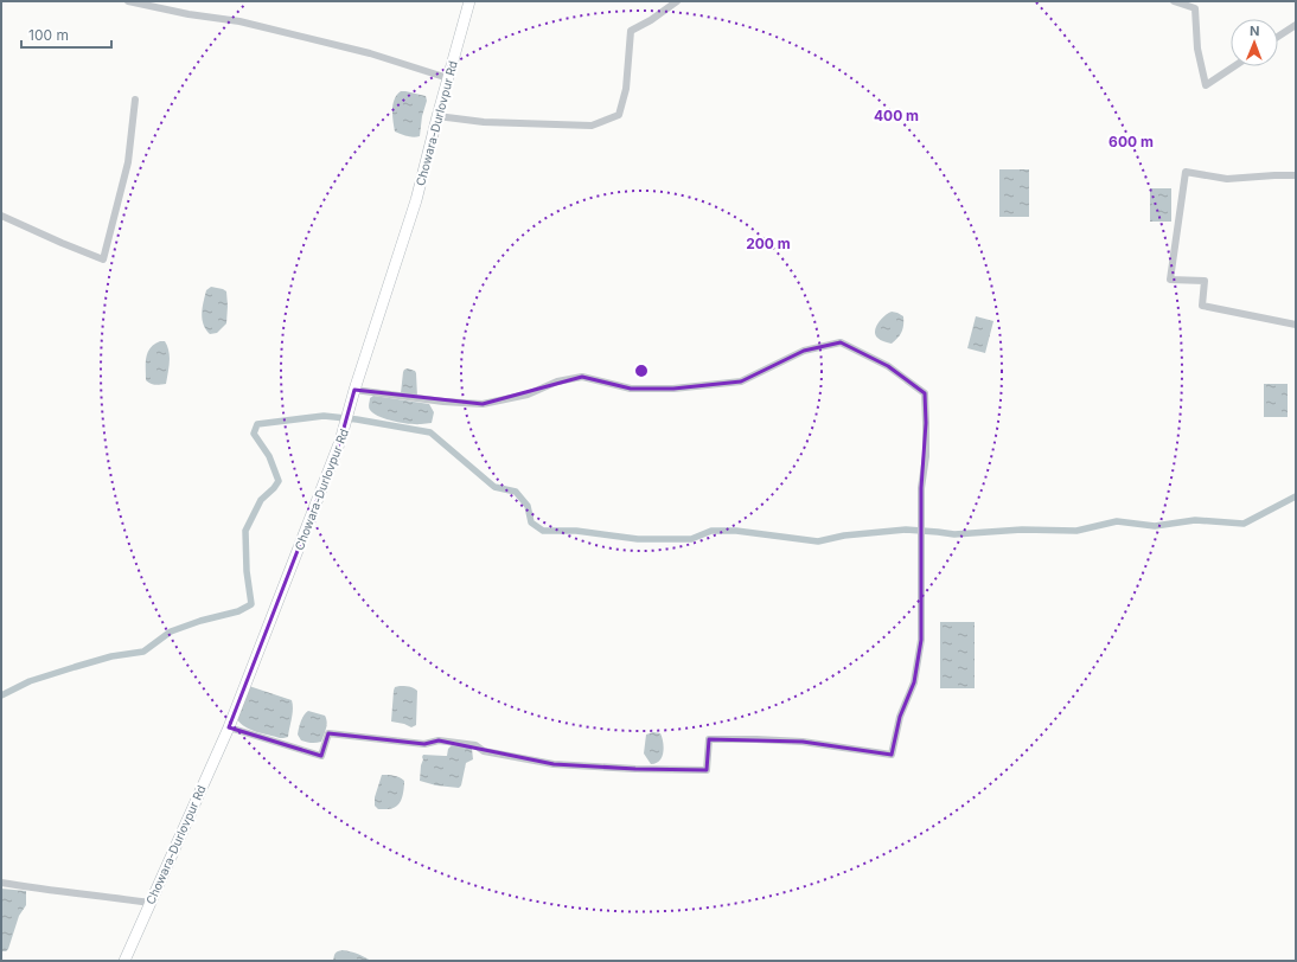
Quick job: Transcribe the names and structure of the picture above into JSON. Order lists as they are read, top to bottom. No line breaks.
{"streets":{"street":["Chowara-Durlovpur Rd"]},"scale_bar":"100 m","north":"top","rings":["400 m","600 m","200 m"]}
